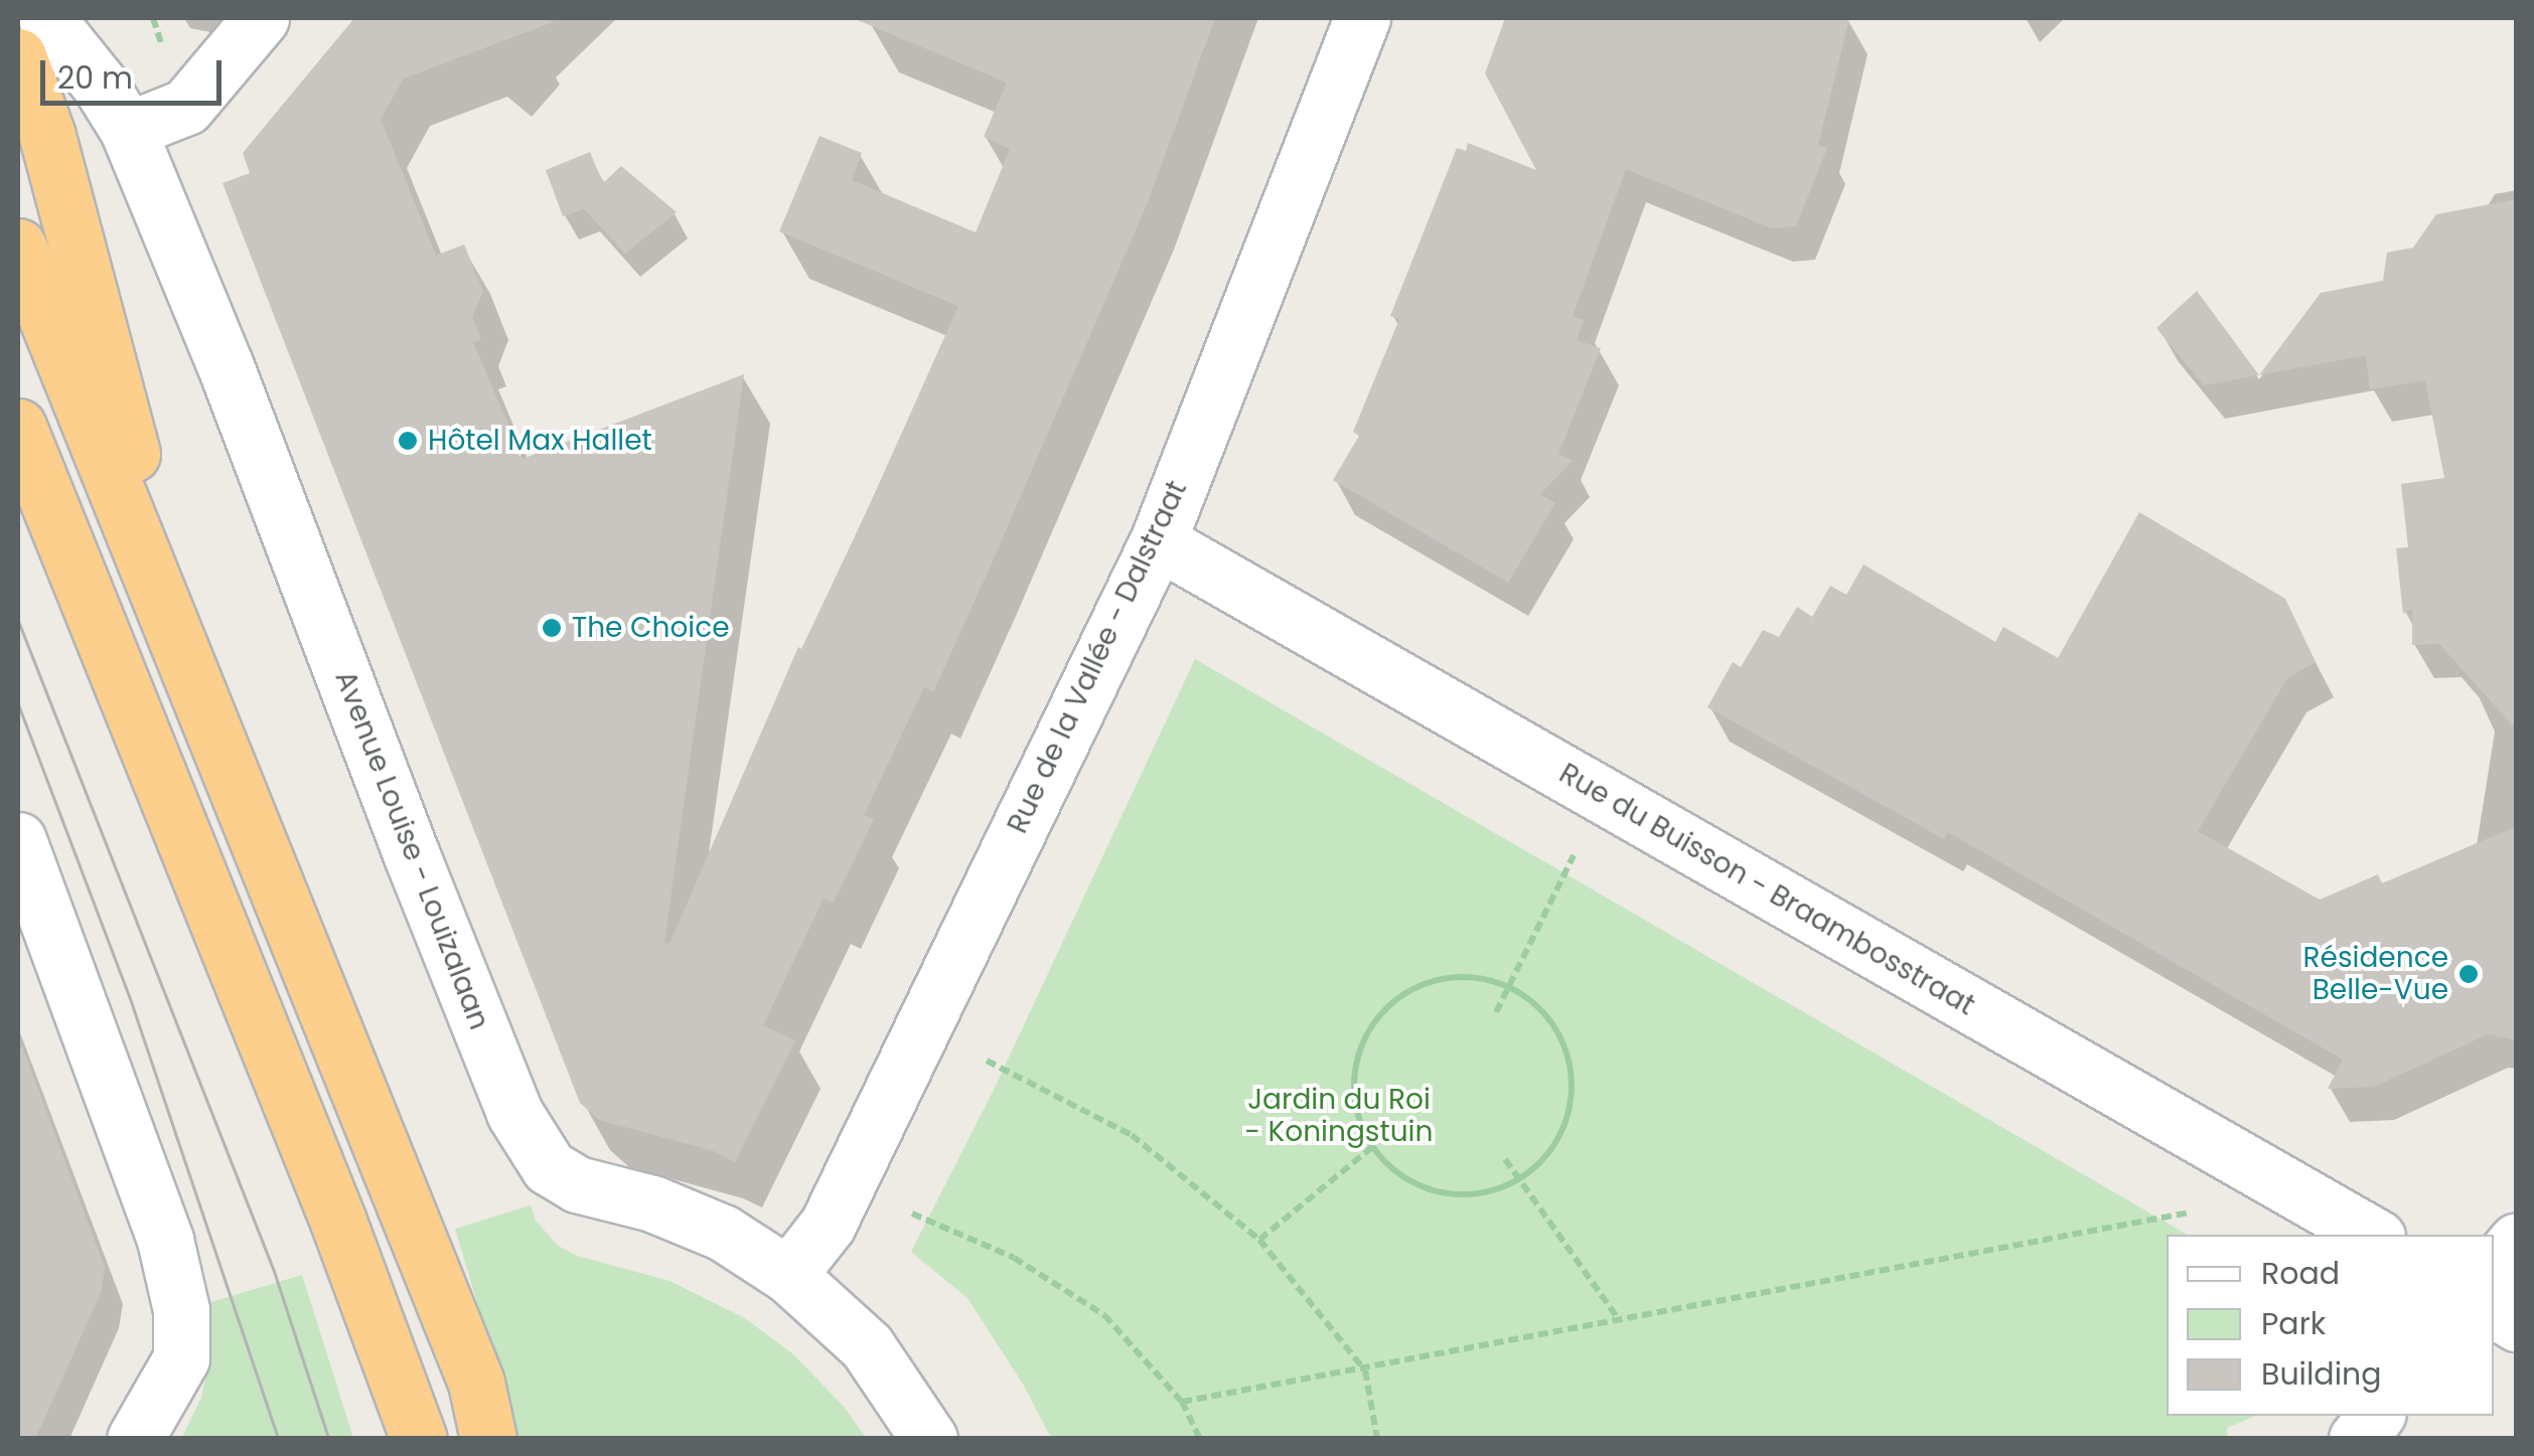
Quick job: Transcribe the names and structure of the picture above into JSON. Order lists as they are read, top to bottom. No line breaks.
{"streets":{"street":["Rue de la Vallée - Dalstraat","Avenue Louise - Louizalaan","Rue du Buisson - Braambosstraat"]},"crossings":[["Rue de la Vallée - Dalstraat","Avenue Louise - Louizalaan"],["Rue de la Vallée - Dalstraat","Rue du Buisson - Braambosstraat"]],"parks":["Jardin du Roi - Koningstuin"],"places":["Hôtel Max Hallet","The Choice","Résidence Belle-Vue"],"legend":["Road","Park","Building"],"scale_bar":"20 m"}
